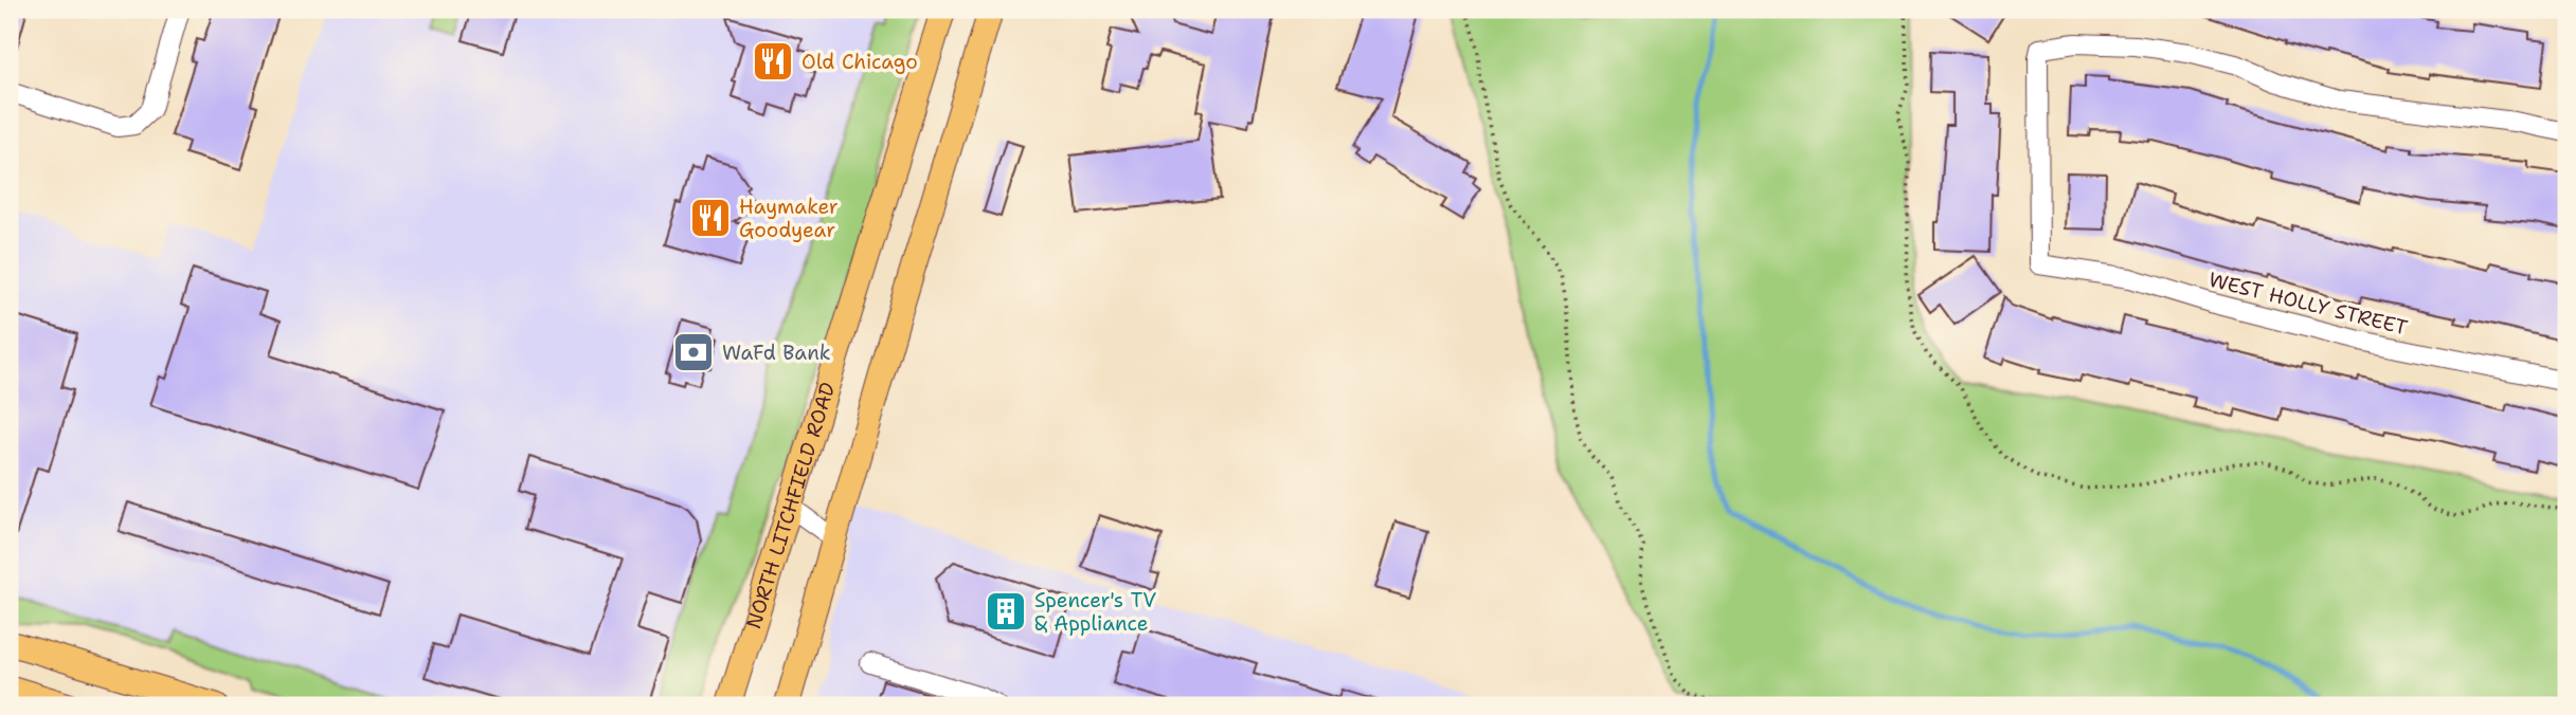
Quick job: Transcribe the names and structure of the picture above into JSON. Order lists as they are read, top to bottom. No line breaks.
{"streets":{"main road":["NORTH LITCHFIELD ROAD"],"street":["WEST HOLLY STREET"]},"places":{"restaurant":["Old Chicago","Haymaker Goodyear"],"bank":["WaFd Bank"],"building":["Spencer's TV & Appliance"]}}
